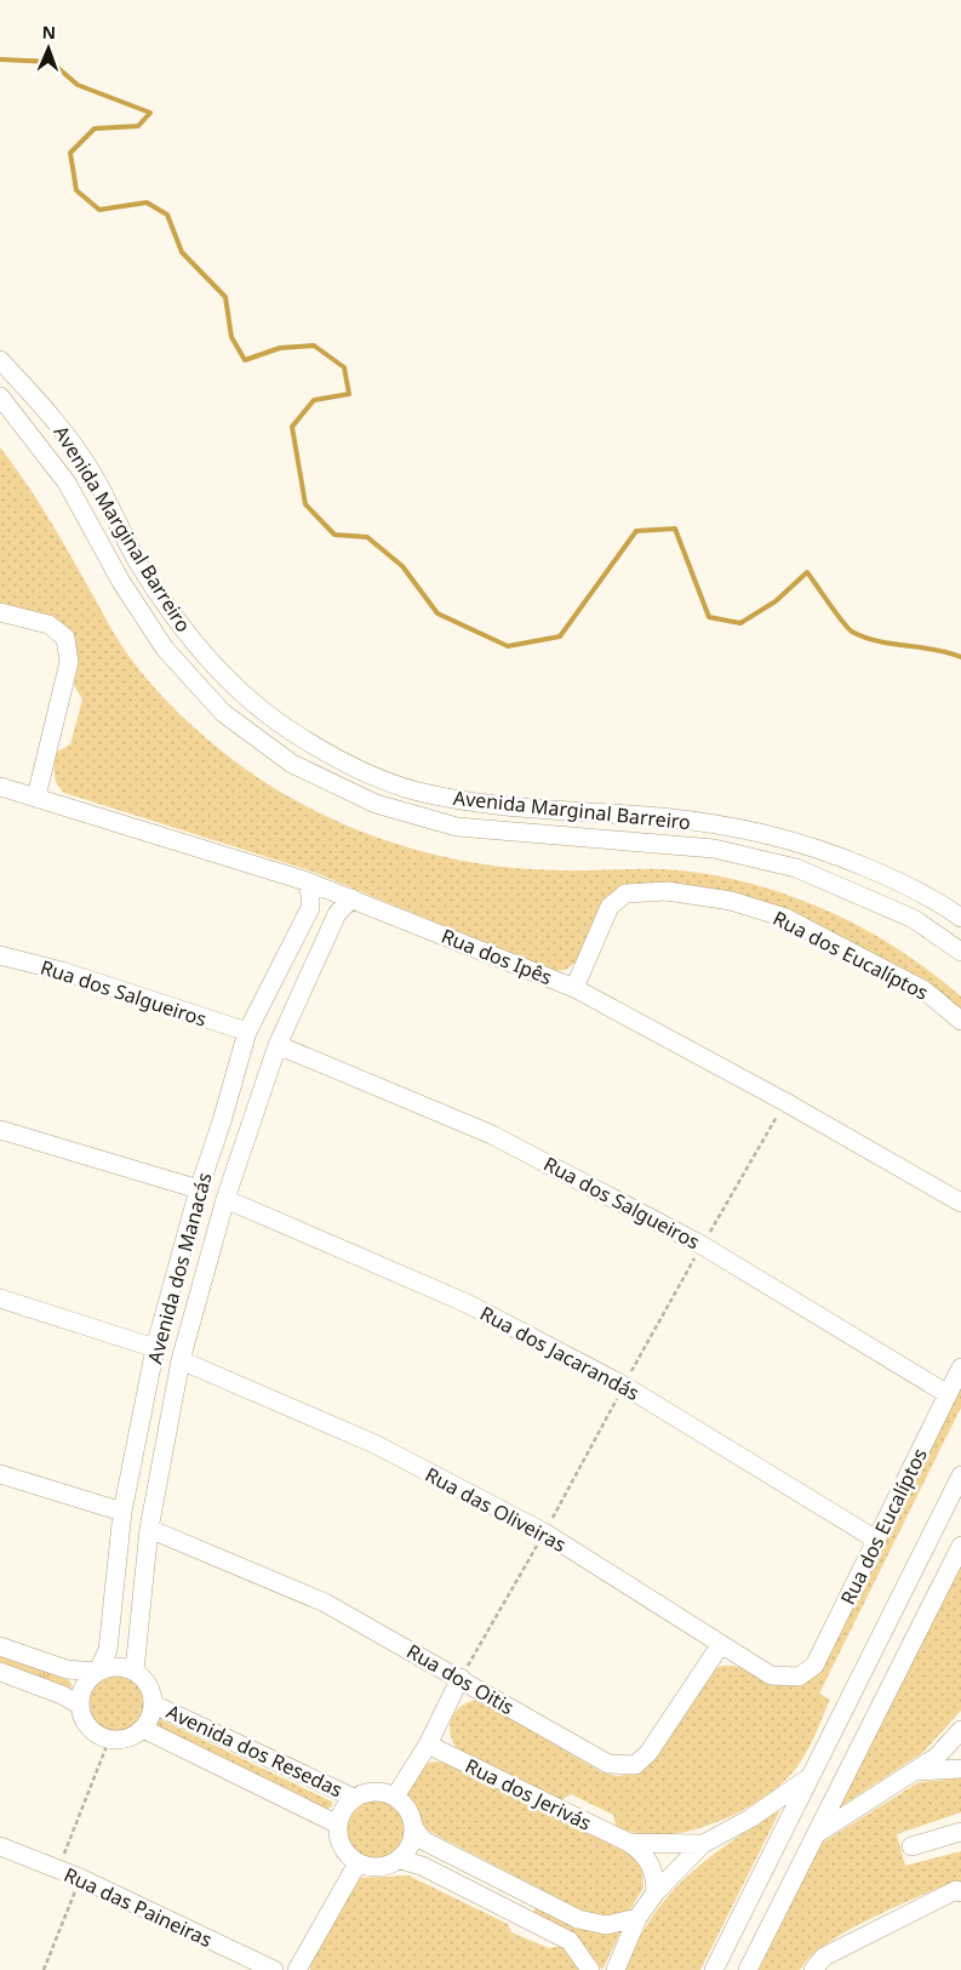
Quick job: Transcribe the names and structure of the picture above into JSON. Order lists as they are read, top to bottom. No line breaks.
{"streets":{"street":["Avenida Marginal Barreiro","Rua dos Eucalíptos","Rua dos Ipês","Rua dos Salgueiros","Avenida dos Manacás","Rua dos Jacarandás","Rua das Oliveiras","Rua dos Oitis","Avenida dos Resedas","Rua dos Jerivás","Rua das Paineiras"]},"crossings":[["Rua dos Eucalíptos","Rua dos Ipês"],["Rua dos Eucalíptos","Rua dos Salgueiros"],["Rua dos Eucalíptos","Rua dos Jacarandás"],["Rua dos Eucalíptos","Rua das Oliveiras"],["Rua dos Ipês","Avenida dos Manacás"],["Rua dos Salgueiros","Avenida dos Manacás"],["Avenida dos Manacás","Rua dos Jacarandás"],["Avenida dos Manacás","Rua das Oliveiras"],["Avenida dos Manacás","Rua dos Oitis"],["Avenida dos Manacás","Avenida dos Resedas"],["Rua das Oliveiras","Rua dos Oitis"]],"north":"top"}
